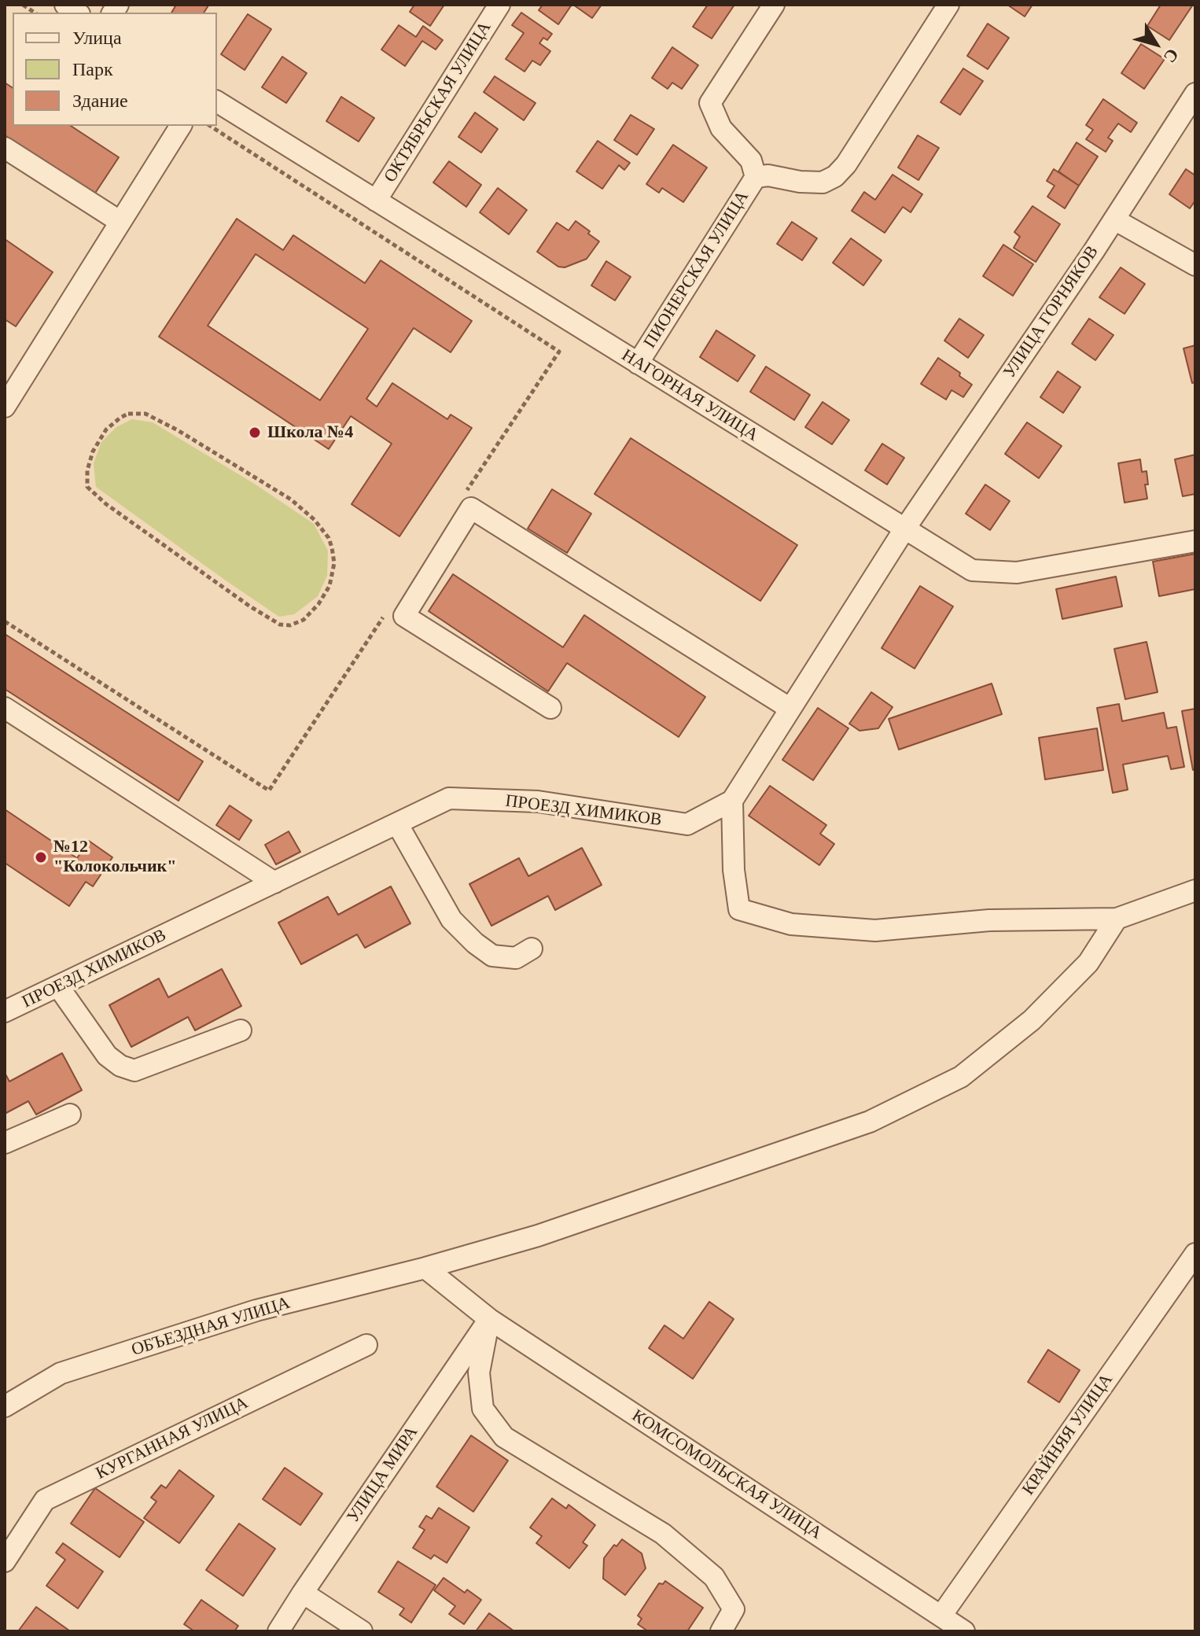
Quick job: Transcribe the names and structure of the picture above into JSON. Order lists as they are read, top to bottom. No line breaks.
{"streets":{"street":["ОКТЯБРЬСКАЯ УЛИЦА","ПИОНЕРСКАЯ УЛИЦА","УЛИЦА ГОРНЯКОВ","НАГОРНАЯ УЛИЦА","ПРОЕЗД ХИМИКОВ","ОБЪЕЗДНАЯ УЛИЦА","КРАЙНЯЯ УЛИЦА","КУРГАННАЯ УЛИЦА","УЛИЦА МИРА","КОМСОМОЛЬСКАЯ УЛИЦА"]},"crossings":[["ОКТЯБРЬСКАЯ УЛИЦА","НАГОРНАЯ УЛИЦА"],["ПИОНЕРСКАЯ УЛИЦА","НАГОРНАЯ УЛИЦА"],["УЛИЦА ГОРНЯКОВ","НАГОРНАЯ УЛИЦА"],["УЛИЦА ГОРНЯКОВ","ПРОЕЗД ХИМИКОВ"],["НАГОРНАЯ УЛИЦА","ПРОЕЗД ХИМИКОВ"],["ОБЪЕЗДНАЯ УЛИЦА","КОМСОМОЛЬСКАЯ УЛИЦА"],["КРАЙНЯЯ УЛИЦА","КОМСОМОЛЬСКАЯ УЛИЦА"],["УЛИЦА МИРА","КОМСОМОЛЬСКАЯ УЛИЦА"]],"places":["Школа №4","№12 \"Колокольчик\""],"legend":["Улица","Парк","Здание"],"north":"bottom right"}
